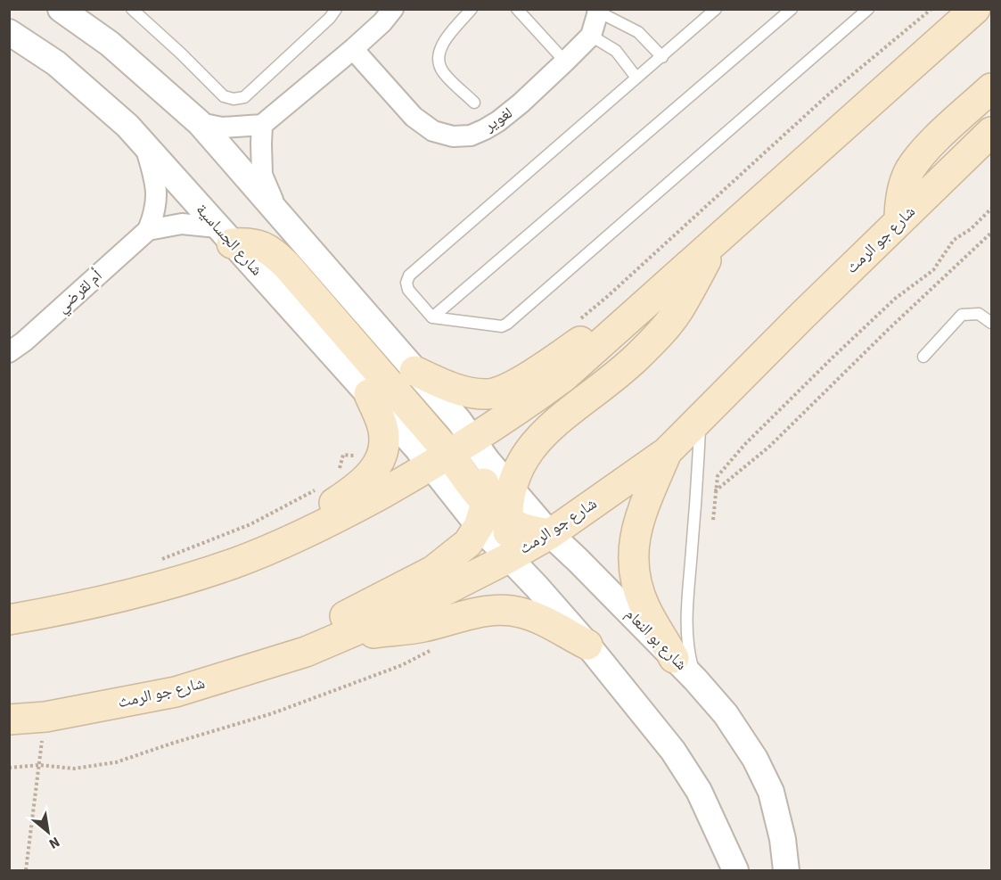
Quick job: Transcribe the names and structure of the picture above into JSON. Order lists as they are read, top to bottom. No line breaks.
{"streets":{"main road":["شارع جو الرمث"],"street":["لغوير","شارع الجساسية","أم لقرضي","شارع بو النعام"]},"crossings":[["شارع الجساسية","أم لقرضي"],["شارع جو الرمث","شارع بو النعام"]],"north":"bottom right"}
